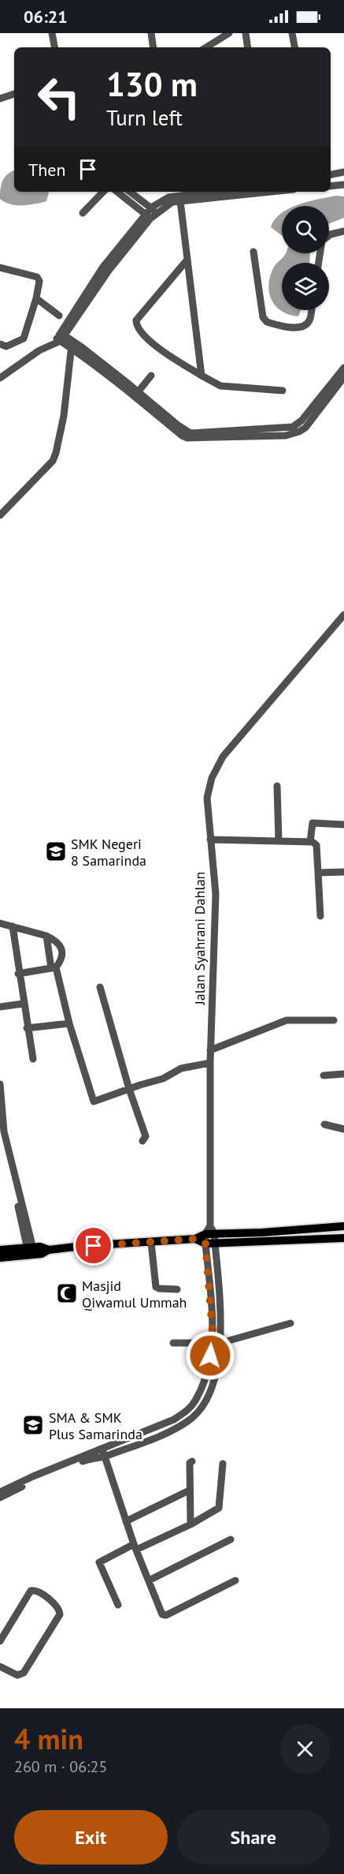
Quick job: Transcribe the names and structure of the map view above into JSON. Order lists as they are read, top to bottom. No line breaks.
{"streets":{"street":["Jalan Syahrani Dahlan"]},"places":{"school or university":["SMK Negeri 8 Samarinda","SMA & SMK Plus Samarinda"],"mosque":["Masjid Qiwamul Ummah"]},"page":{"status":"06:21","turn":["130 m","Turn left"],"then":"Then","heading":["4 min","260 m · 06:25"],"buttons":["Exit","Share"]}}
